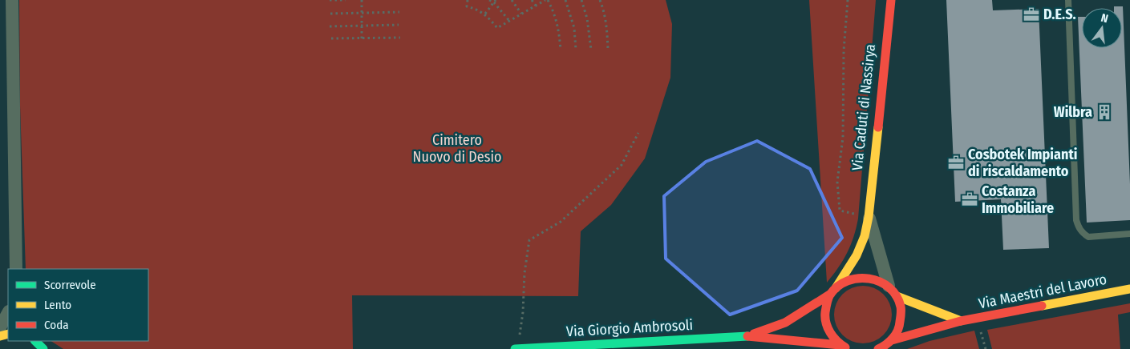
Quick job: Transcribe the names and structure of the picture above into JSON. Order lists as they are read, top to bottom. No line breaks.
{"streets":{"main road":["Via Caduti di Nassirya","Via Maestri del Lavoro","Via Giorgio Ambrosoli"]},"crossings":[["Via Caduti di Nassirya","Via Giorgio Ambrosoli"]],"parks":["Cimitero Nuovo di Desio"],"places":{"office":["D.E.S.","Cosbotek Impianti di riscaldamento","Costanza Immobiliare"],"building":["Wilbra"]},"legend":["Scorrevole","Lento","Coda"],"north":"top"}
